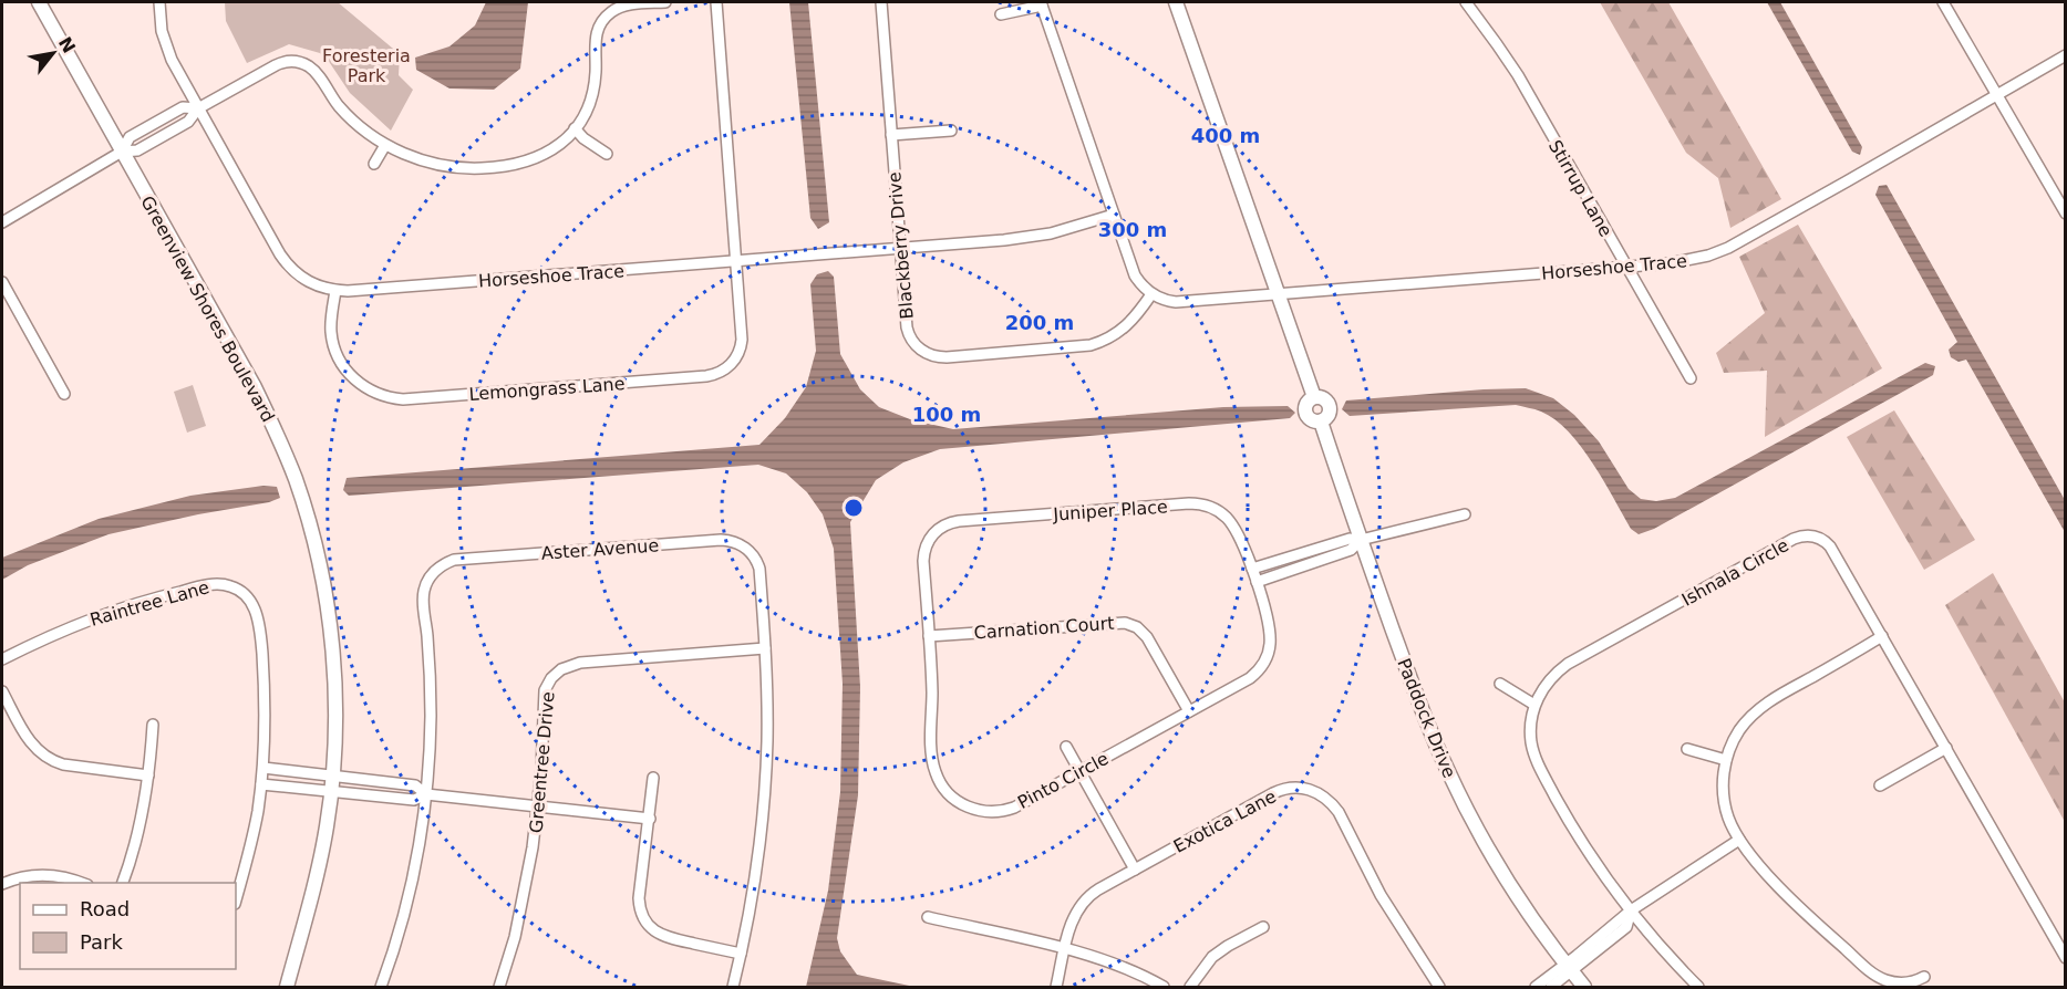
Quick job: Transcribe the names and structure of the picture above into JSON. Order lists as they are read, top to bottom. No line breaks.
{"streets":{"street":["Stirrup Lane","Blackberry Drive","Horseshoe Trace","Greenview Shores Boulevard","Lemongrass Lane","Juniper Place","Aster Avenue","Ishnala Circle","Raintree Lane","Carnation Court","Paddock Drive","Greentree Drive","Pinto Circle","Exotica Lane"]},"crossings":[["Stirrup Lane","Horseshoe Trace"],["Blackberry Drive","Horseshoe Trace"],["Horseshoe Trace","Lemongrass Lane"],["Horseshoe Trace","Paddock Drive"],["Juniper Place","Pinto Circle"],["Aster Avenue","Greentree Drive"],["Carnation Court","Pinto Circle"]],"parks":["Foresteria Park"],"legend":["Road","Park"],"north":"top right","rings":["400 m","300 m","200 m","100 m"]}
